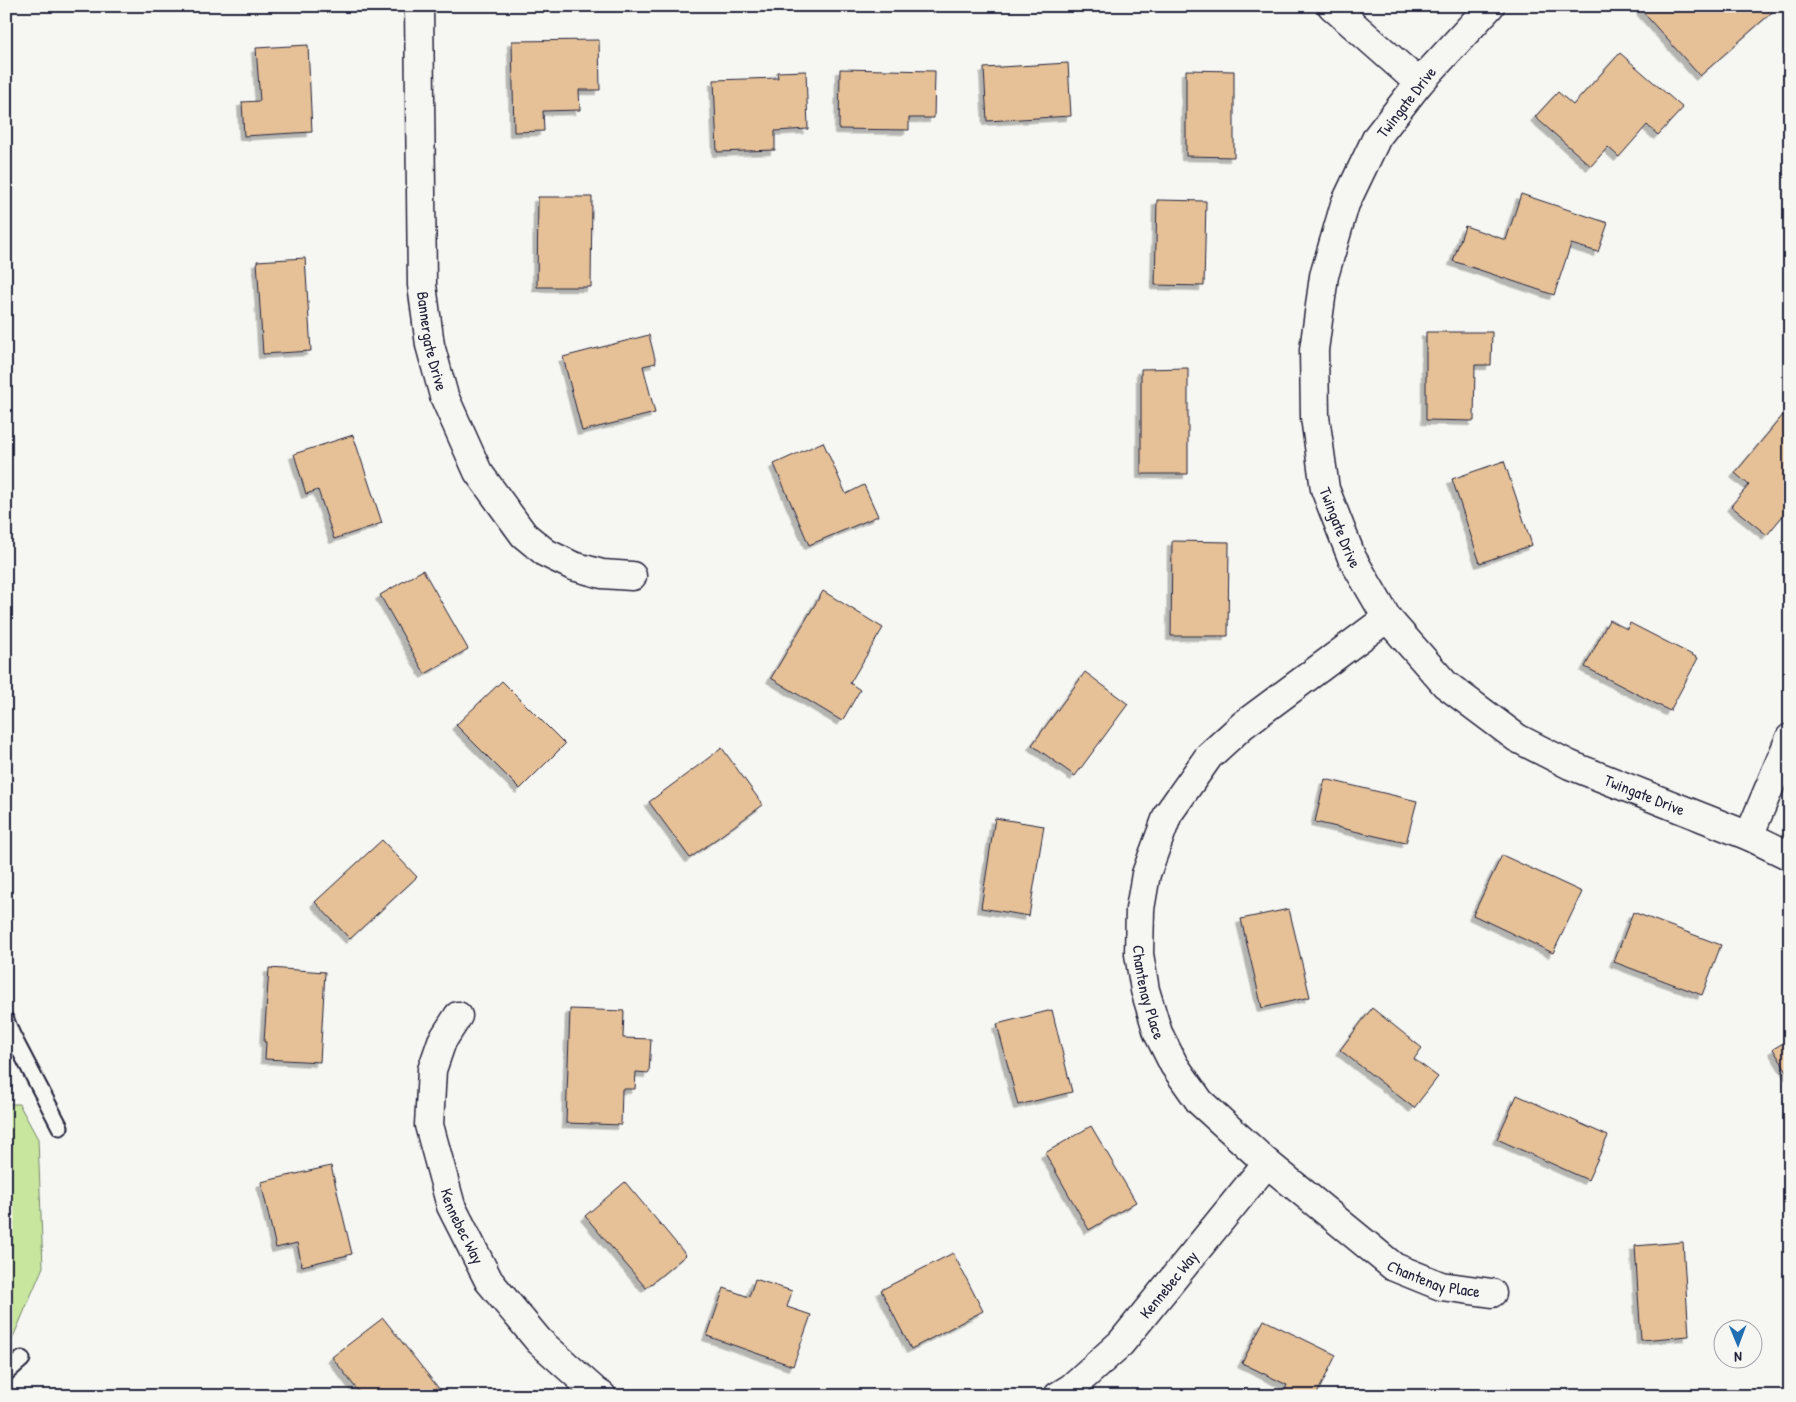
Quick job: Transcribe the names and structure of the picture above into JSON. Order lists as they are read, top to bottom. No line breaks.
{"streets":{"street":["Twingate Drive","Bannergate Drive","Chantenay Place","Kennebec Way"]},"crossings":[["Twingate Drive","Chantenay Place"],["Chantenay Place","Kennebec Way"]],"north":"bottom"}
